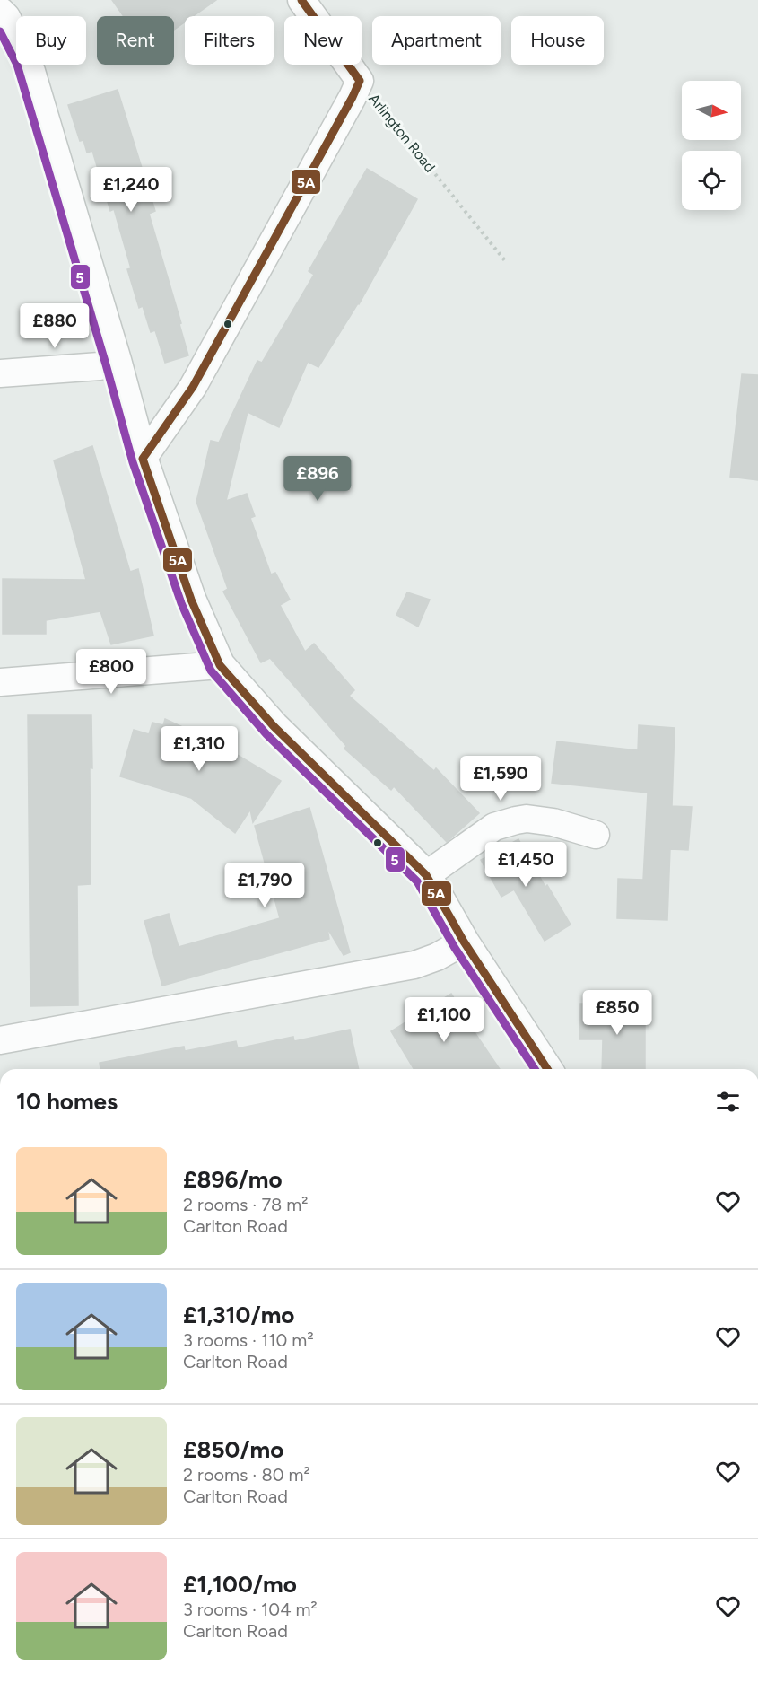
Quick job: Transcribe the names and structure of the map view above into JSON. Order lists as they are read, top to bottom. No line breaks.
{"streets":{"street":["Arlington Road"]},"lines":["transit line 5A","transit line 5"],"north":"right","page":{"chip":["Buy","Rent","Filters","New","Apartment","House"],"price":["£1,240","£880","£896","£800","£1,310","£1,590","£1,450","£1,790","£850","£1,100"],"heading":"10 homes","list":[{"name":"£896/mo","note":"2 rooms · 78 m² · Carlton Road"},{"name":"£1,310/mo","note":"3 rooms · 110 m² · Carlton Road"},{"name":"£850/mo","note":"2 rooms · 80 m² · Carlton Road"},{"name":"£1,100/mo","note":"3 rooms · 104 m² · Carlton Road"}]}}
